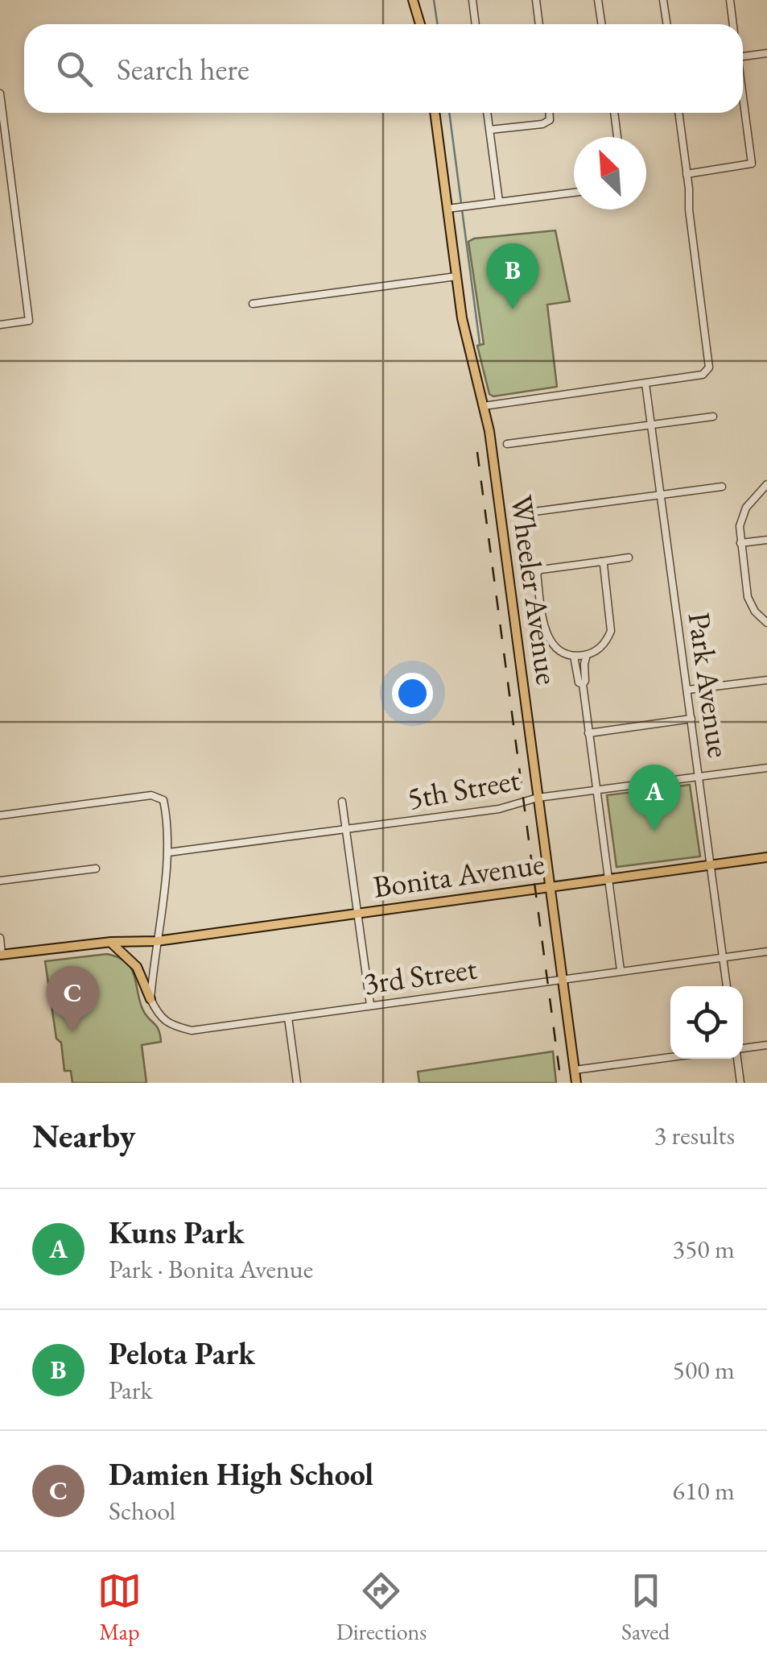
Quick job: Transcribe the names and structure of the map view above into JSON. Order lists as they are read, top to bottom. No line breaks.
{"streets":{"main road":["Wheeler Avenue","Bonita Avenue"],"street":["Park Avenue","5th Street","3rd Street"]},"crossings":[["Wheeler Avenue","5th Street"],["Wheeler Avenue","Bonita Avenue"],["Wheeler Avenue","3rd Street"],["Park Avenue","5th Street"],["Park Avenue","Bonita Avenue"],["Park Avenue","3rd Street"]],"north":"top left","page":{"search":"Search here","pins":["B","A","C"],"heading":["Nearby","3 results"],"list":[{"mark":"A","name":"Kuns Park","note":"Park · Bonita Avenue","value":"350 m"},{"mark":"B","name":"Pelota Park","note":"Park","value":"500 m"},{"mark":"C","name":"Damien High School","note":"School","value":"610 m"}],"nav":["Map","Directions","Saved"]}}
